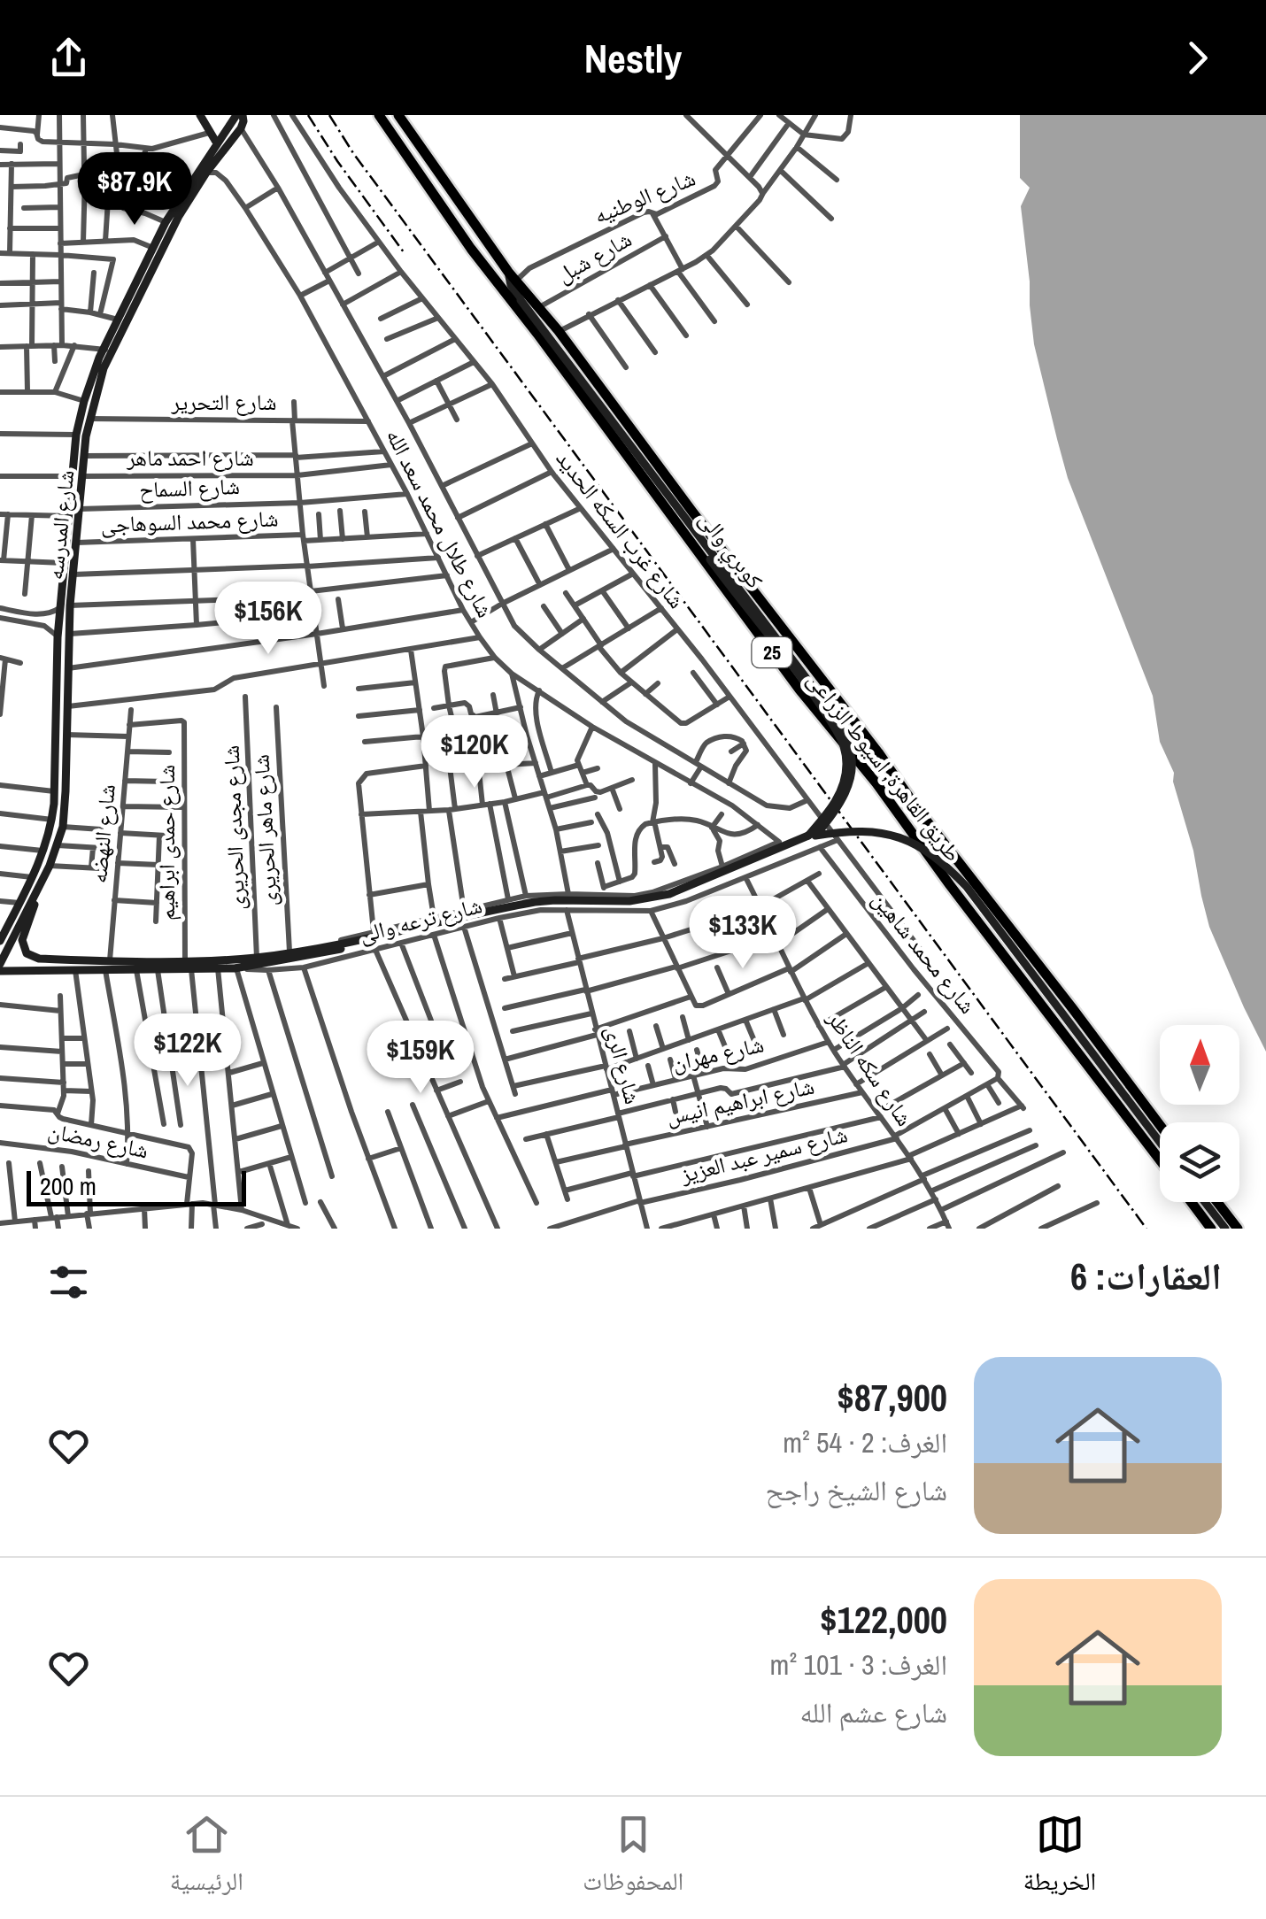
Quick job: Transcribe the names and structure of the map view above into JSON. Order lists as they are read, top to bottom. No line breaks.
{"streets":{"highway":["25","طريق القاهرة, اسيوط الزراعى"],"main road":["شارع المدرسه","كوبري والى","شارع ترعه والى"],"street":["شارع الوطنيه","شارع شبل","شارع التحرير","شارع احمد ماهر","شارع السماح","شارع محمد السوهاجى","شارع طلال محمد سعد الله","شارع غرب السكه الحديد","شارع مجدى الحريرى","شارع ماهر الحريرى","شارع النهضه","شارع حمدى ابراهيم","شارع محمد شاهين","شارع مهران","شارع الرى","شارع سكه الناظر","شارع ابراهيم انيس","شارع رمضان","شارع سمير عبد العزيز"]},"crossings":[["شارع الوطنيه","كوبري والى"],["شارع الوطنيه","طريق القاهرة, اسيوط الزراعى"],["شارع شبل","طريق القاهرة, اسيوط الزراعى"],["شارع التحرير","شارع طلال محمد سعد الله"],["شارع التحرير","شارع المدرسه"],["شارع احمد ماهر","شارع طلال محمد سعد الله"],["شارع احمد ماهر","شارع المدرسه"],["شارع السماح","شارع طلال محمد سعد الله"],["شارع السماح","شارع المدرسه"],["شارع محمد السوهاجى","شارع طلال محمد سعد الله"],["شارع محمد السوهاجى","شارع المدرسه"],["شارع طلال محمد سعد الله","شارع المدرسه"],["شارع طلال محمد سعد الله","شارع غرب السكه الحديد"],["شارع طلال محمد سعد الله","شارع ترعه والى"],["شارع المدرسه","شارع ترعه والى"],["شارع غرب السكه الحديد","شارع ترعه والى"],["كوبري والى","طريق القاهرة, اسيوط الزراعى"],["كوبري والى","شارع ترعه والى"],["شارع مجدى الحريرى","شارع ترعه والى"],["شارع ماهر الحريرى","شارع ترعه والى"],["شارع النهضه","شارع حمدى ابراهيم"],["شارع النهضه","شارع ترعه والى"],["شارع حمدى ابراهيم","شارع ترعه والى"],["شارع ترعه والى","شارع محمد شاهين"],["شارع ترعه والى","شارع الرى"],["شارع ترعه والى","شارع سكه الناظر"],["شارع محمد شاهين","شارع سمير عبد العزيز"],["شارع مهران","شارع الرى"],["شارع مهران","شارع سكه الناظر"],["شارع الرى","شارع ابراهيم انيس"],["شارع الرى","شارع سمير عبد العزيز"],["شارع سكه الناظر","شارع ابراهيم انيس"],["شارع سكه الناظر","شارع سمير عبد العزيز"]],"scale_bar":"200 m","north":"top","page":{"header":"Nestly","price":["$87.9K","$156K","$120K","$133K","$122K","$159K"],"scale":"200 m","heading":"العقارات: 6","list":[{"name":"$87,900","note":"الغرف: 2 · 54 m² · شارع الشيخ راجح"},{"name":"$122,000","note":"الغرف: 3 · 101 m² · شارع عشم الله"}],"tabs":["الخريطة","المحفوظات","الرئيسية"]}}
